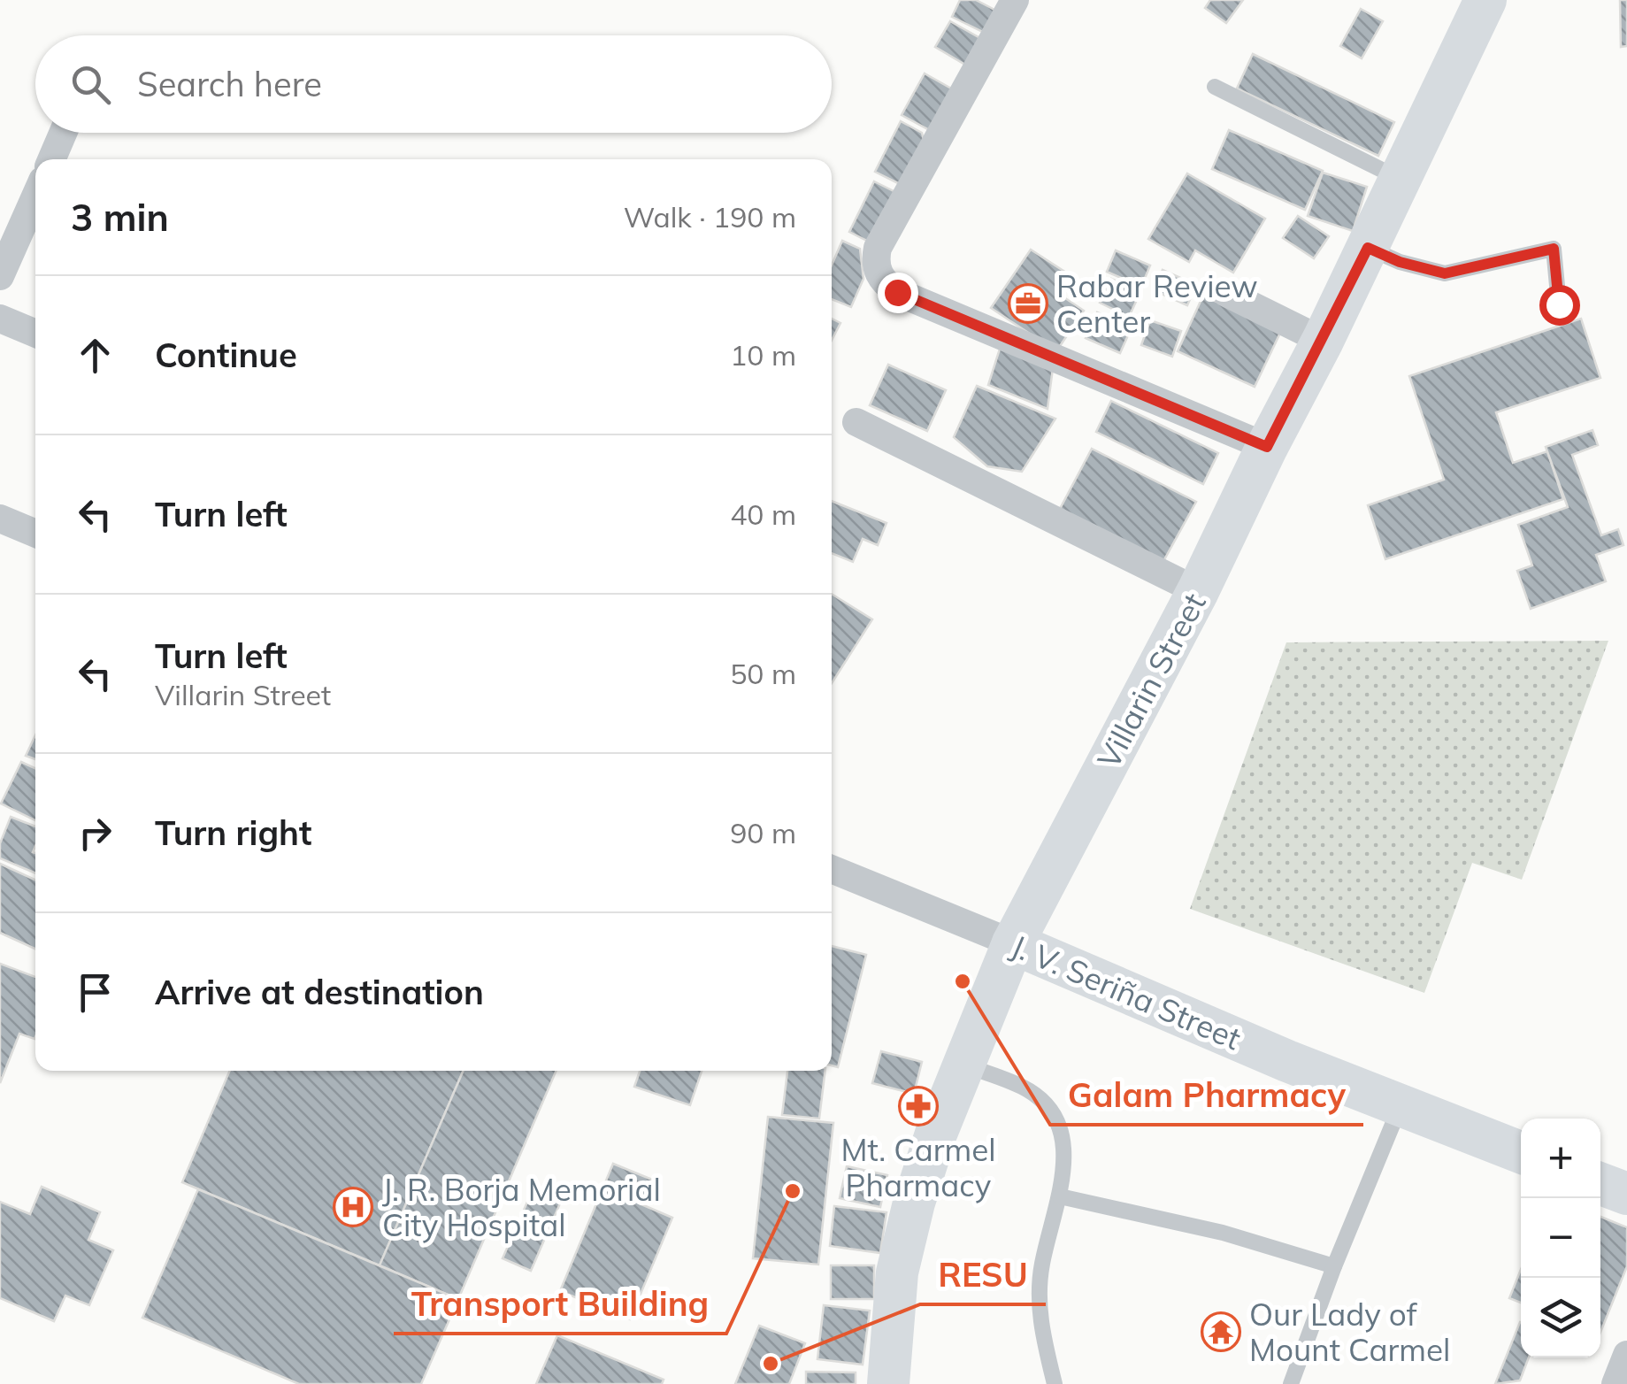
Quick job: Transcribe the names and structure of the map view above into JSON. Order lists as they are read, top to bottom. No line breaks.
{"streets":{"main road":["Villarin Street","J. V. Seriña Street"]},"crossings":[["Villarin Street","J. V. Seriña Street"]],"places":{"office":["Rabar Review Center"],"other":["Galam Pharmacy","Transport Building","RESU"],"pharmacy":["Mt. Carmel Pharmacy"],"hospital":["J. R. Borja Memorial City Hospital"],"temple":["Our Lady of Mount Carmel"]},"page":{"search":"Search here","heading":["3 min","Walk · 190 m"],"list":[["Continue","10 m"],["Turn left","40 m"],["Turn left","Villarin Street","50 m"],["Turn right","90 m"],"Arrive at destination"],"map_buttons":["+","−"]}}
